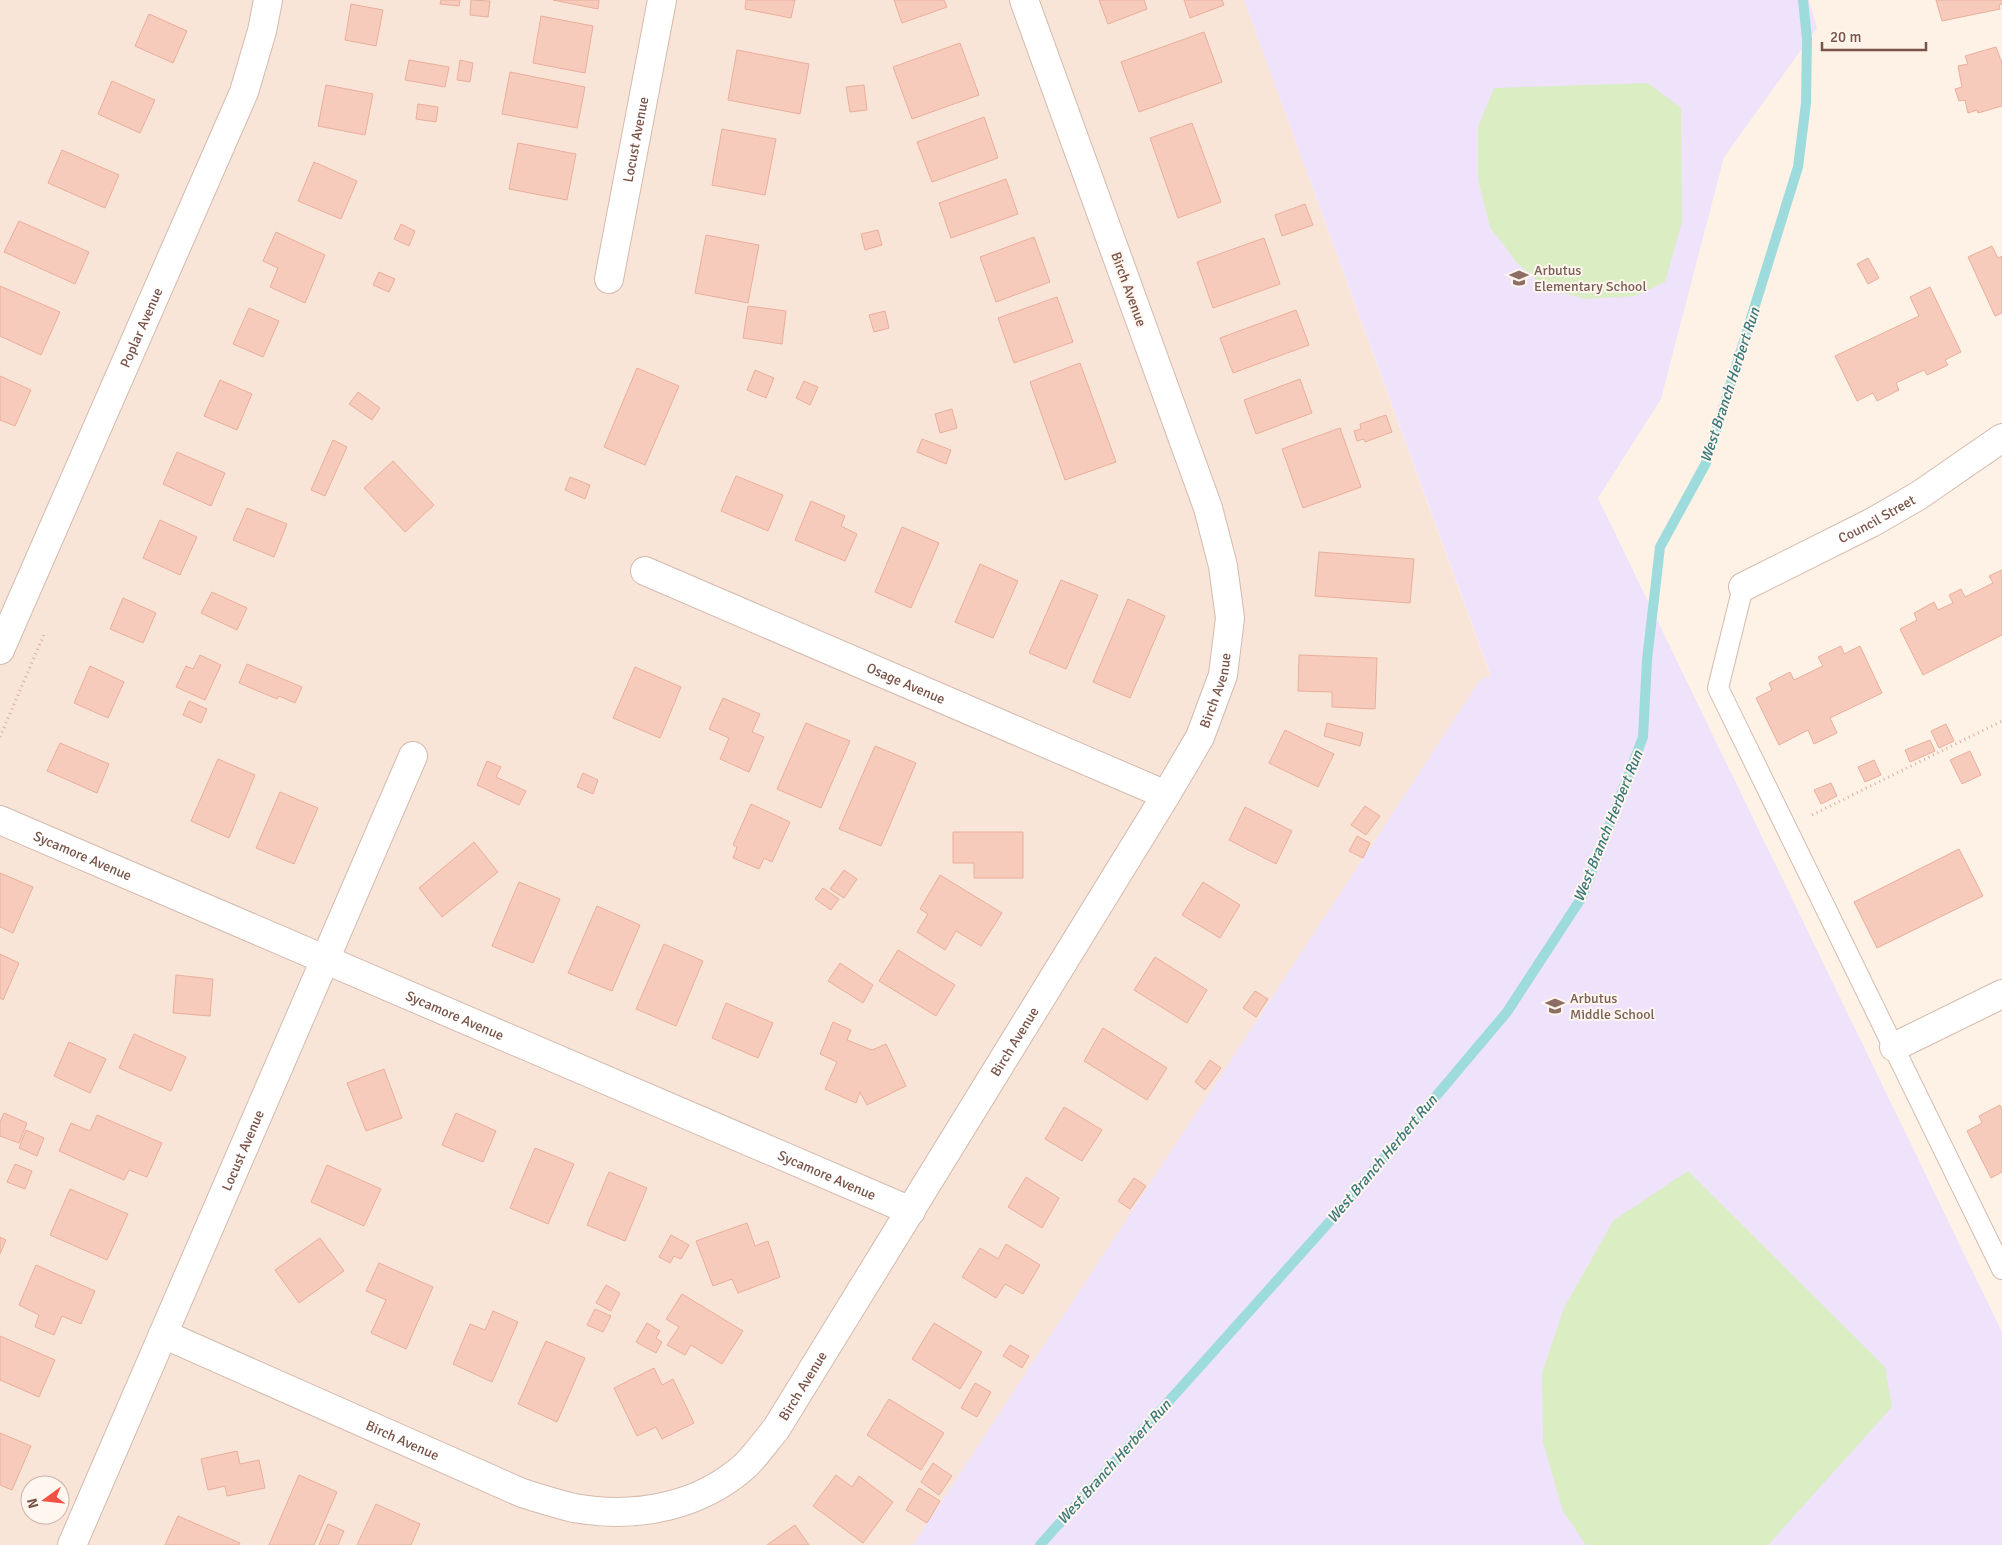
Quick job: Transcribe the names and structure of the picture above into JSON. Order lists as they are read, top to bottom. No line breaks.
{"streets":{"street":["Locust Avenue","Birch Avenue","Poplar Avenue","Council Street","Osage Avenue","Sycamore Avenue"]},"crossings":[["Locust Avenue","Birch Avenue"],["Locust Avenue","Sycamore Avenue"],["Birch Avenue","Osage Avenue"],["Birch Avenue","Sycamore Avenue"]],"water":["West Branch Herbert Run"],"places":{"school or university":["Arbutus Elementary School","Arbutus Middle School"]},"scale_bar":"20 m","north":"left"}
